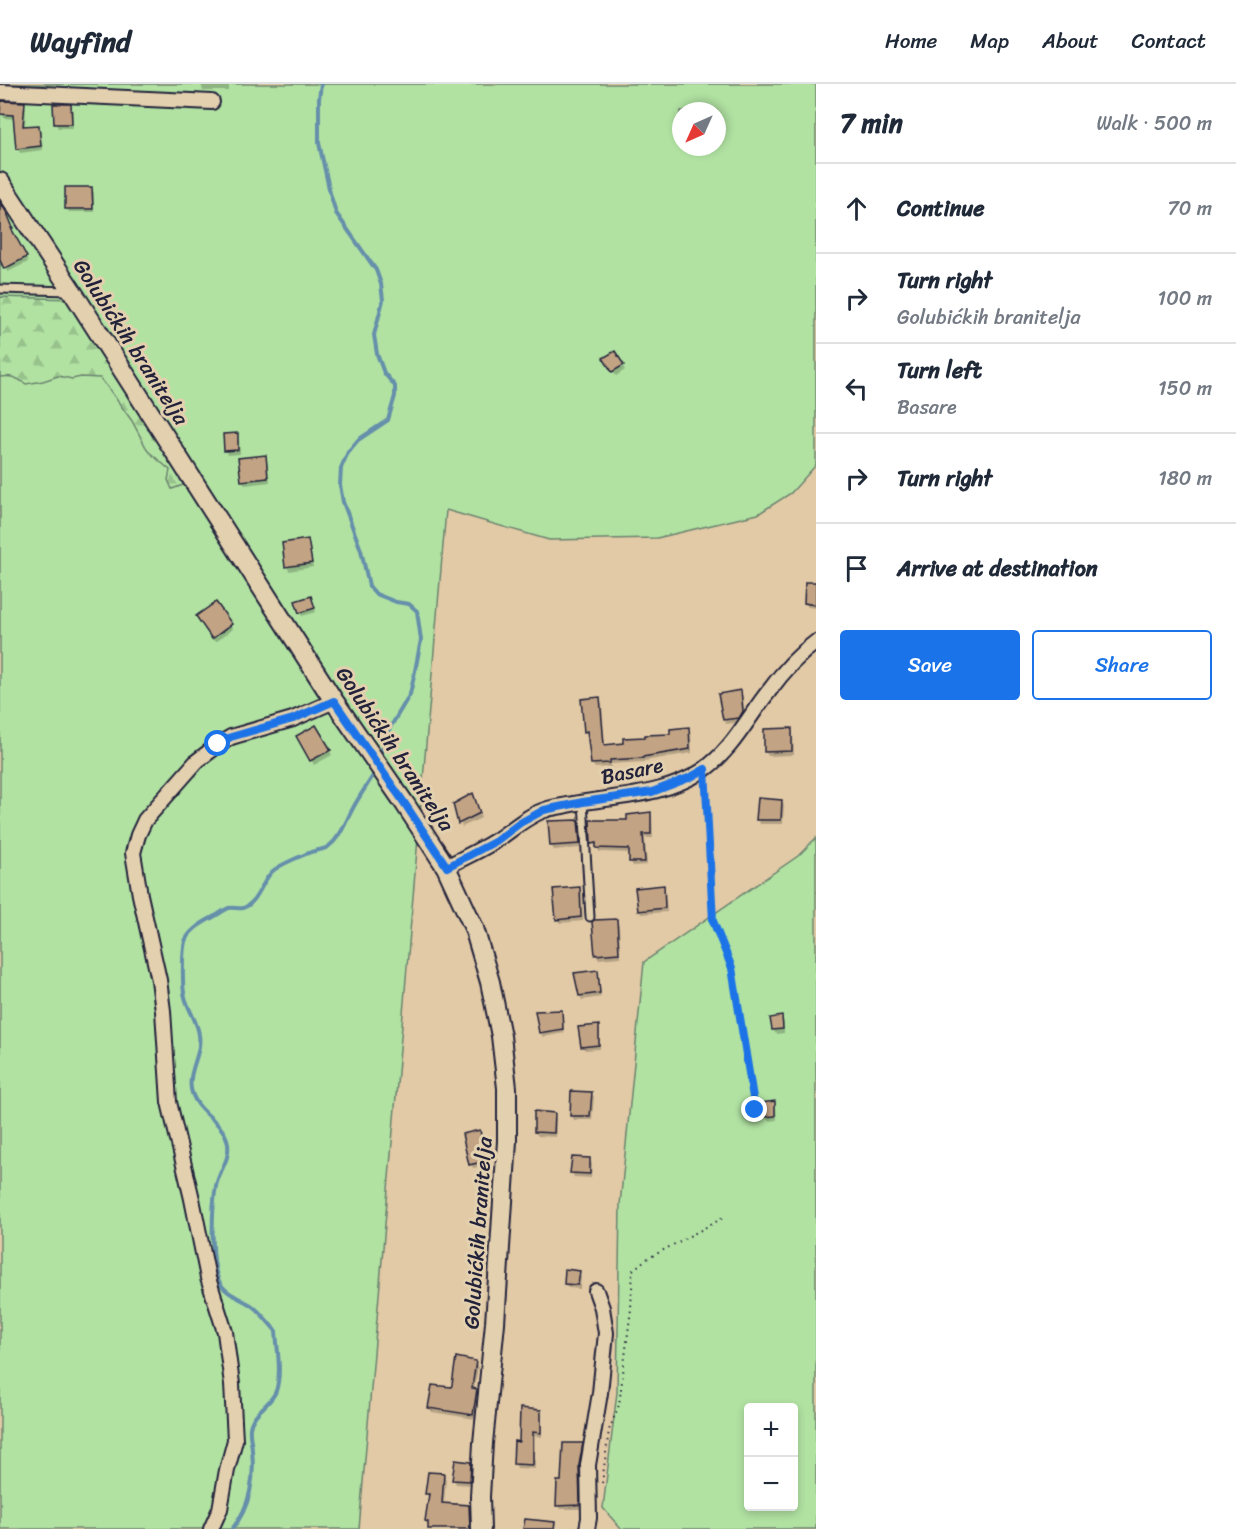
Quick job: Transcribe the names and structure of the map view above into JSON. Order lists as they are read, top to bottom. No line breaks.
{"streets":{"street":["Golubićkih branitelja","Basare"]},"crossings":[["Golubićkih branitelja","Basare"]],"north":"bottom left","page":{"header":"Wayfind","nav":["Home","Map","About","Contact"],"heading":["7 min","Walk · 500 m"],"list":[["Continue","70 m"],["Turn right","Golubićkih branitelja","100 m"],["Turn left","Basare","150 m"],["Turn right","180 m"],"Arrive at destination"],"buttons":["Save","Share"],"map_buttons":["+","−"]}}
